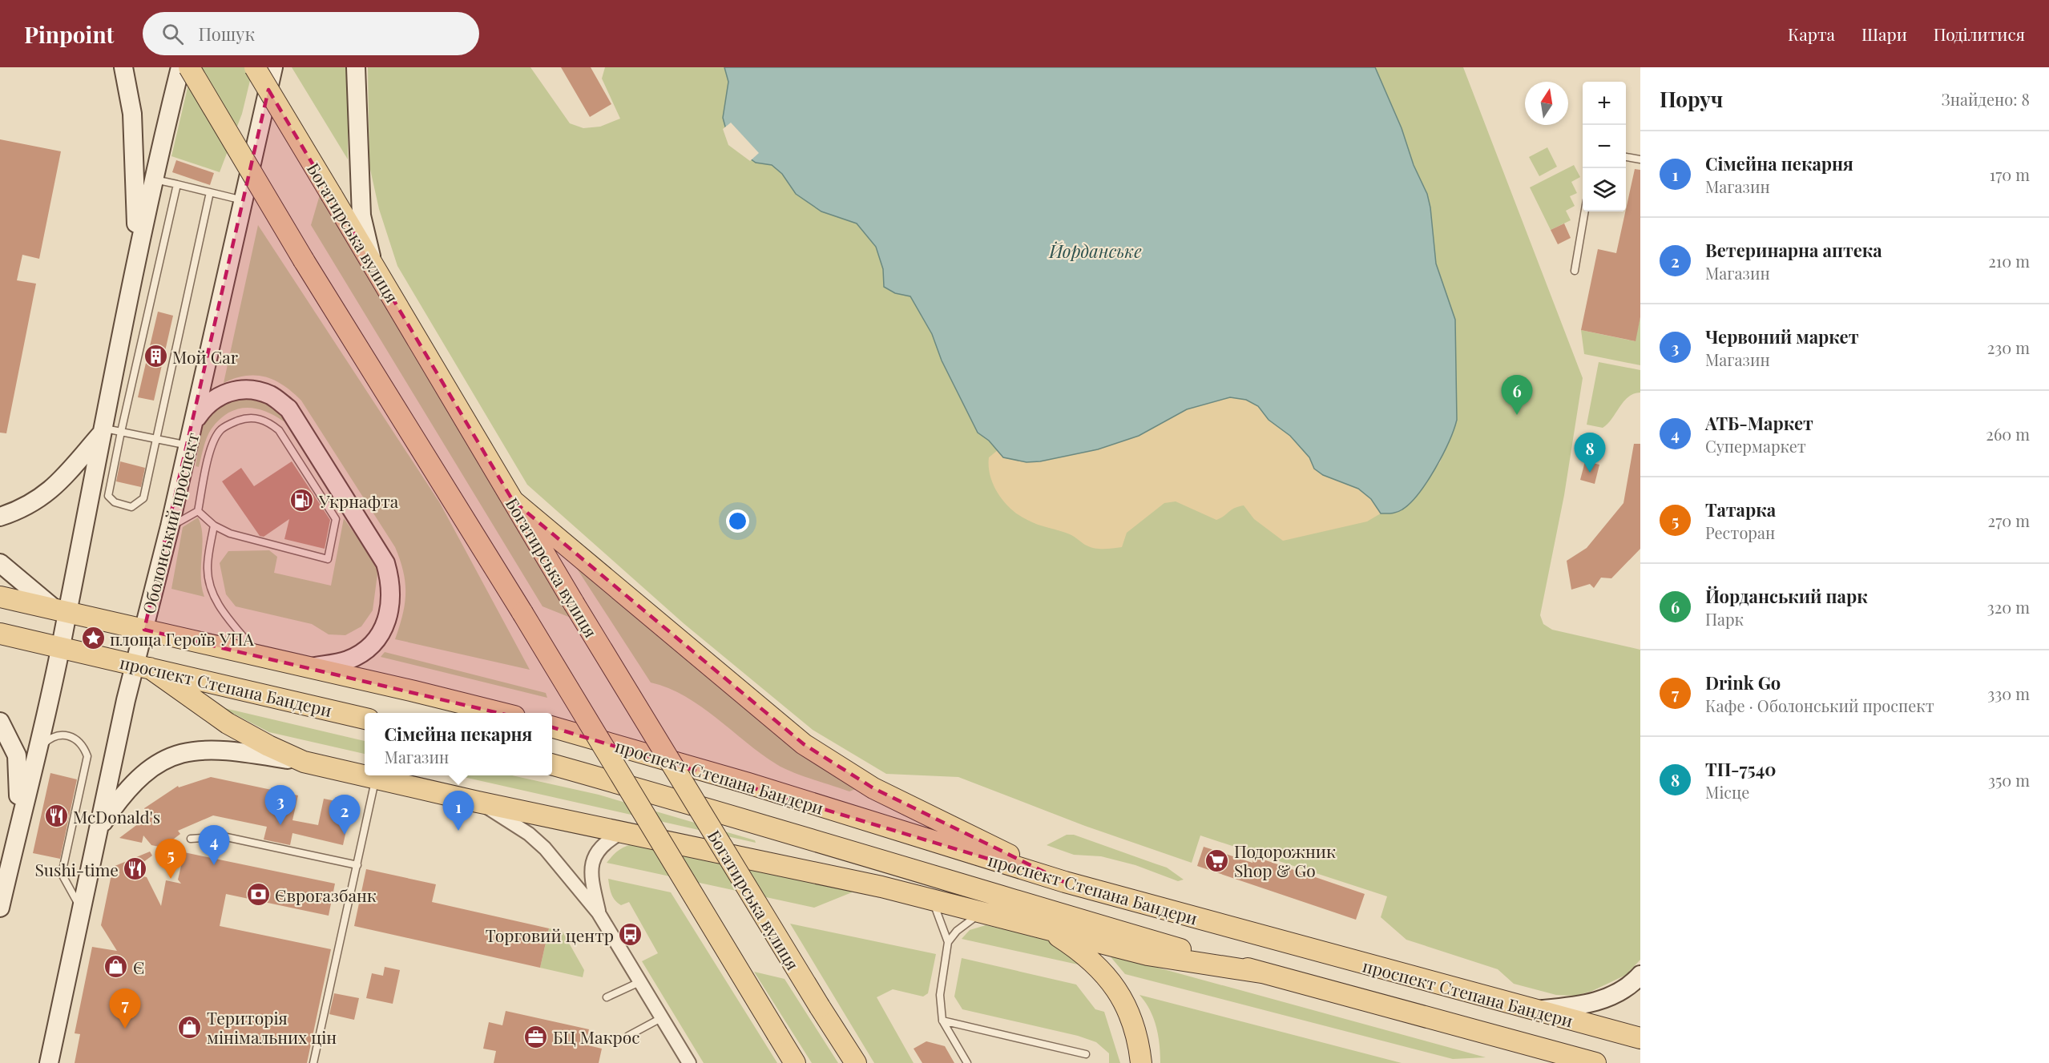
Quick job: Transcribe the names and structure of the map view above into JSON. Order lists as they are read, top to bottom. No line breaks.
{"streets":{"main road":["Богатирська вулиця","Оболонський проспект","проспект Степана Бандери"]},"crossings":[["Оболонський проспект","проспект Степана Бандери"]],"water":["Йорданське"],"places":{"building":["Мой Car"],"fuel station":["Укрнафта"],"place":["площа Героїв УПА"],"restaurant":["McDonald's","Sushi-time"],"supermarket":["Подорожник Shop & Go"],"bank":["Єврогазбанк"],"bus stop":["Торговий центр"],"shop":["Є","Територія мінімальних цін"],"office":["БЦ Макрос"]},"north":"top","page":{"header":"Pinpoint","search":"Пошук","nav":["Карта","Шари","Поділитися"],"heading":["Поруч","Знайдено: 8"],"map_buttons":["+","−"],"list":[{"mark":"1","name":"Сімейна пекарня","note":"Магазин","value":"170 m"},{"mark":"2","name":"Ветеринарна аптека","note":"Магазин","value":"210 m"},{"mark":"3","name":"Червоний маркет","note":"Магазин","value":"230 m"},{"mark":"4","name":"АТБ-Маркет","note":"Супермаркет","value":"260 m"},{"mark":"5","name":"Татарка","note":"Ресторан","value":"270 m"},{"mark":"6","name":"Йорданський парк","note":"Парк","value":"320 m"},{"mark":"7","name":"Drink Go","note":"Кафе · Оболонський проспект","value":"330 m"},{"mark":"8","name":"ТП-7540","note":"Місце","value":"350 m"}],"pins":["6","8","3","1","2","4","5","7"],"popup":["Сімейна пекарня","Магазин"]}}
